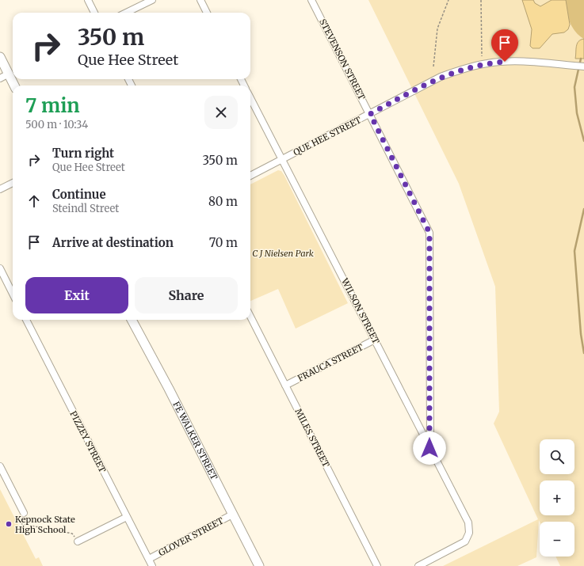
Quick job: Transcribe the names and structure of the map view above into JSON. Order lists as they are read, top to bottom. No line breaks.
{"streets":{"main road":["FE WALKER STREET"],"street":["STEVENSON STREET","QUE HEE STREET","WILSON STREET","FRAUCA STREET","MILES STREET","PIZZEY STREET","GLOVER STREET"]},"crossings":[["STEVENSON STREET","QUE HEE STREET"],["STEVENSON STREET","WILSON STREET"],["QUE HEE STREET","WILSON STREET"],["WILSON STREET","FRAUCA STREET"],["FRAUCA STREET","MILES STREET"],["FE WALKER STREET","GLOVER STREET"],["PIZZEY STREET","GLOVER STREET"]],"parks":["C J Nielsen Park"],"places":["Kepnock State High School"],"page":{"turn":["350 m","Que Hee Street"],"heading":["7 min","500 m · 10:34"],"list":[{"name":"Turn right","note":"Que Hee Street","value":"350 m"},{"name":"Continue","note":"Steindl Street","value":"80 m"},{"name":"Arrive at destination","value":"70 m"}],"buttons":["Exit","Share"],"map_buttons":["+","−"]}}
